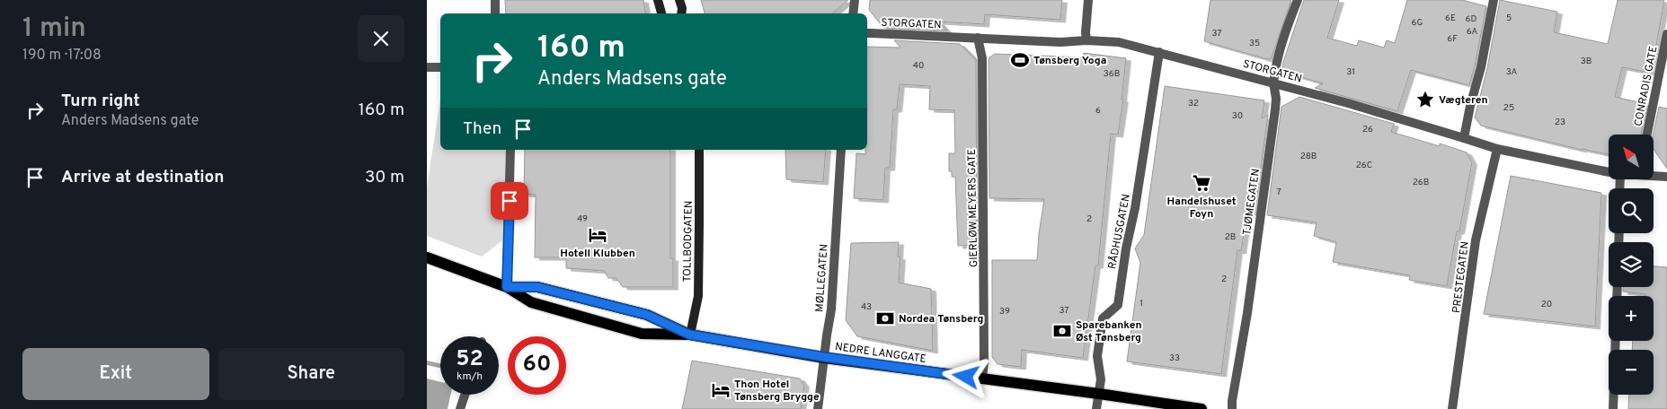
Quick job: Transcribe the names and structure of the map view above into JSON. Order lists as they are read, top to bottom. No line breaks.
{"streets":{"main road":["TOLLBODGATEN","NEDRE LANGGATE"],"street":["STORGATEN","CONRADIS GATE","TJØMEGATEN","GIERLØW MEYERS GATE","RÅDHUSGATEN","PRESTEGATEN","MØLLEGATEN"]},"crossings":[["STORGATEN","TJØMEGATEN"],["STORGATEN","GIERLØW MEYERS GATE"],["STORGATEN","RÅDHUSGATEN"],["STORGATEN","PRESTEGATEN"],["GIERLØW MEYERS GATE","NEDRE LANGGATE"],["RÅDHUSGATEN","NEDRE LANGGATE"],["TOLLBODGATEN","NEDRE LANGGATE"],["MØLLEGATEN","NEDRE LANGGATE"]],"places":{"sports":["Tønsberg Yoga"],"place":["Vægteren"],"supermarket":["Handelshuset Foyn"],"hotel":["Hotell Klubben","Thon Hotel Tønsberg Brygge"],"bank":["Nordea Tønsberg","Sparebanken Øst Tønsberg"]},"house_numbers":["6E","5","6D","6G","6A","37","6F","35","3B","40","31","3A","36B","32","25","6","30","23","26","28B","26C","26B","7","49","2","2B","2","1","20","43","37","39","33"],"north":"top left","page":{"heading":["1 min","190 m · 17:08"],"turn":["160 m","Anders Madsens gate"],"list":[{"name":"Turn right","note":"Anders Madsens gate","value":"160 m"},{"name":"Arrive at destination","value":"30 m"}],"then":"Then","map_buttons":["+","−"],"speed":"52 km/h","limit":"60","buttons":["Exit","Share"]}}
